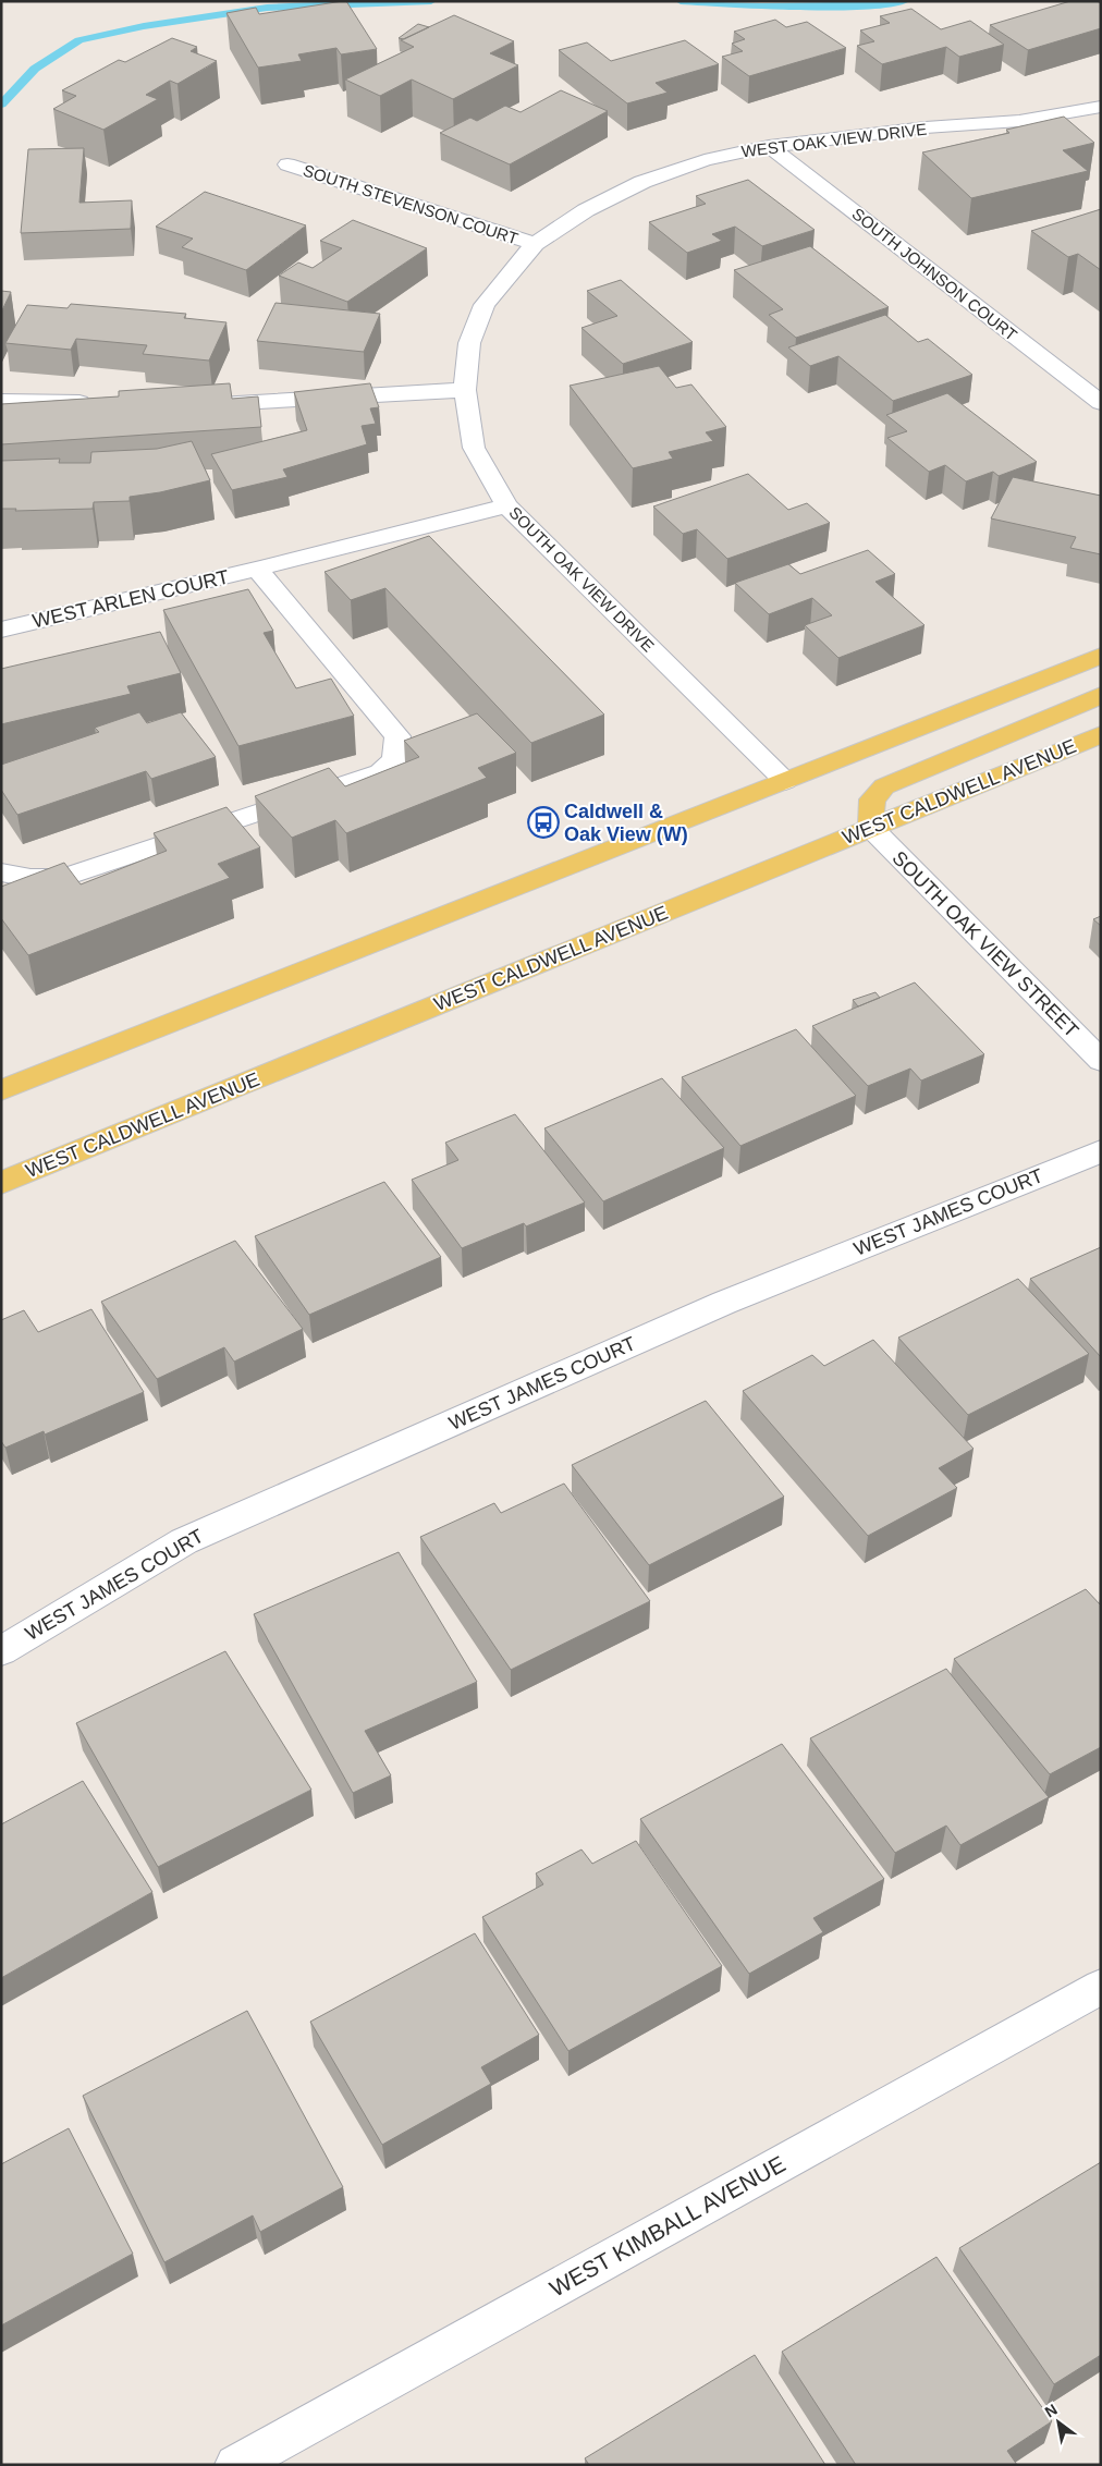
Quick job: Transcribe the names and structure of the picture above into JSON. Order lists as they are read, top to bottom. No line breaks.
{"streets":{"main road":["WEST CALDWELL AVENUE"],"street":["WEST OAK VIEW DRIVE","SOUTH STEVENSON COURT","SOUTH JOHNSON COURT","SOUTH OAK VIEW DRIVE","WEST ARLEN COURT","SOUTH OAK VIEW STREET","WEST JAMES COURT","WEST KIMBALL AVENUE"]},"crossings":[["WEST OAK VIEW DRIVE","SOUTH STEVENSON COURT"],["WEST OAK VIEW DRIVE","SOUTH JOHNSON COURT"],["WEST OAK VIEW DRIVE","SOUTH OAK VIEW DRIVE"],["SOUTH OAK VIEW DRIVE","WEST ARLEN COURT"],["WEST CALDWELL AVENUE","SOUTH OAK VIEW STREET"]],"places":{"bus stop":["Caldwell & Oak View (W)"]},"north":"top left"}
